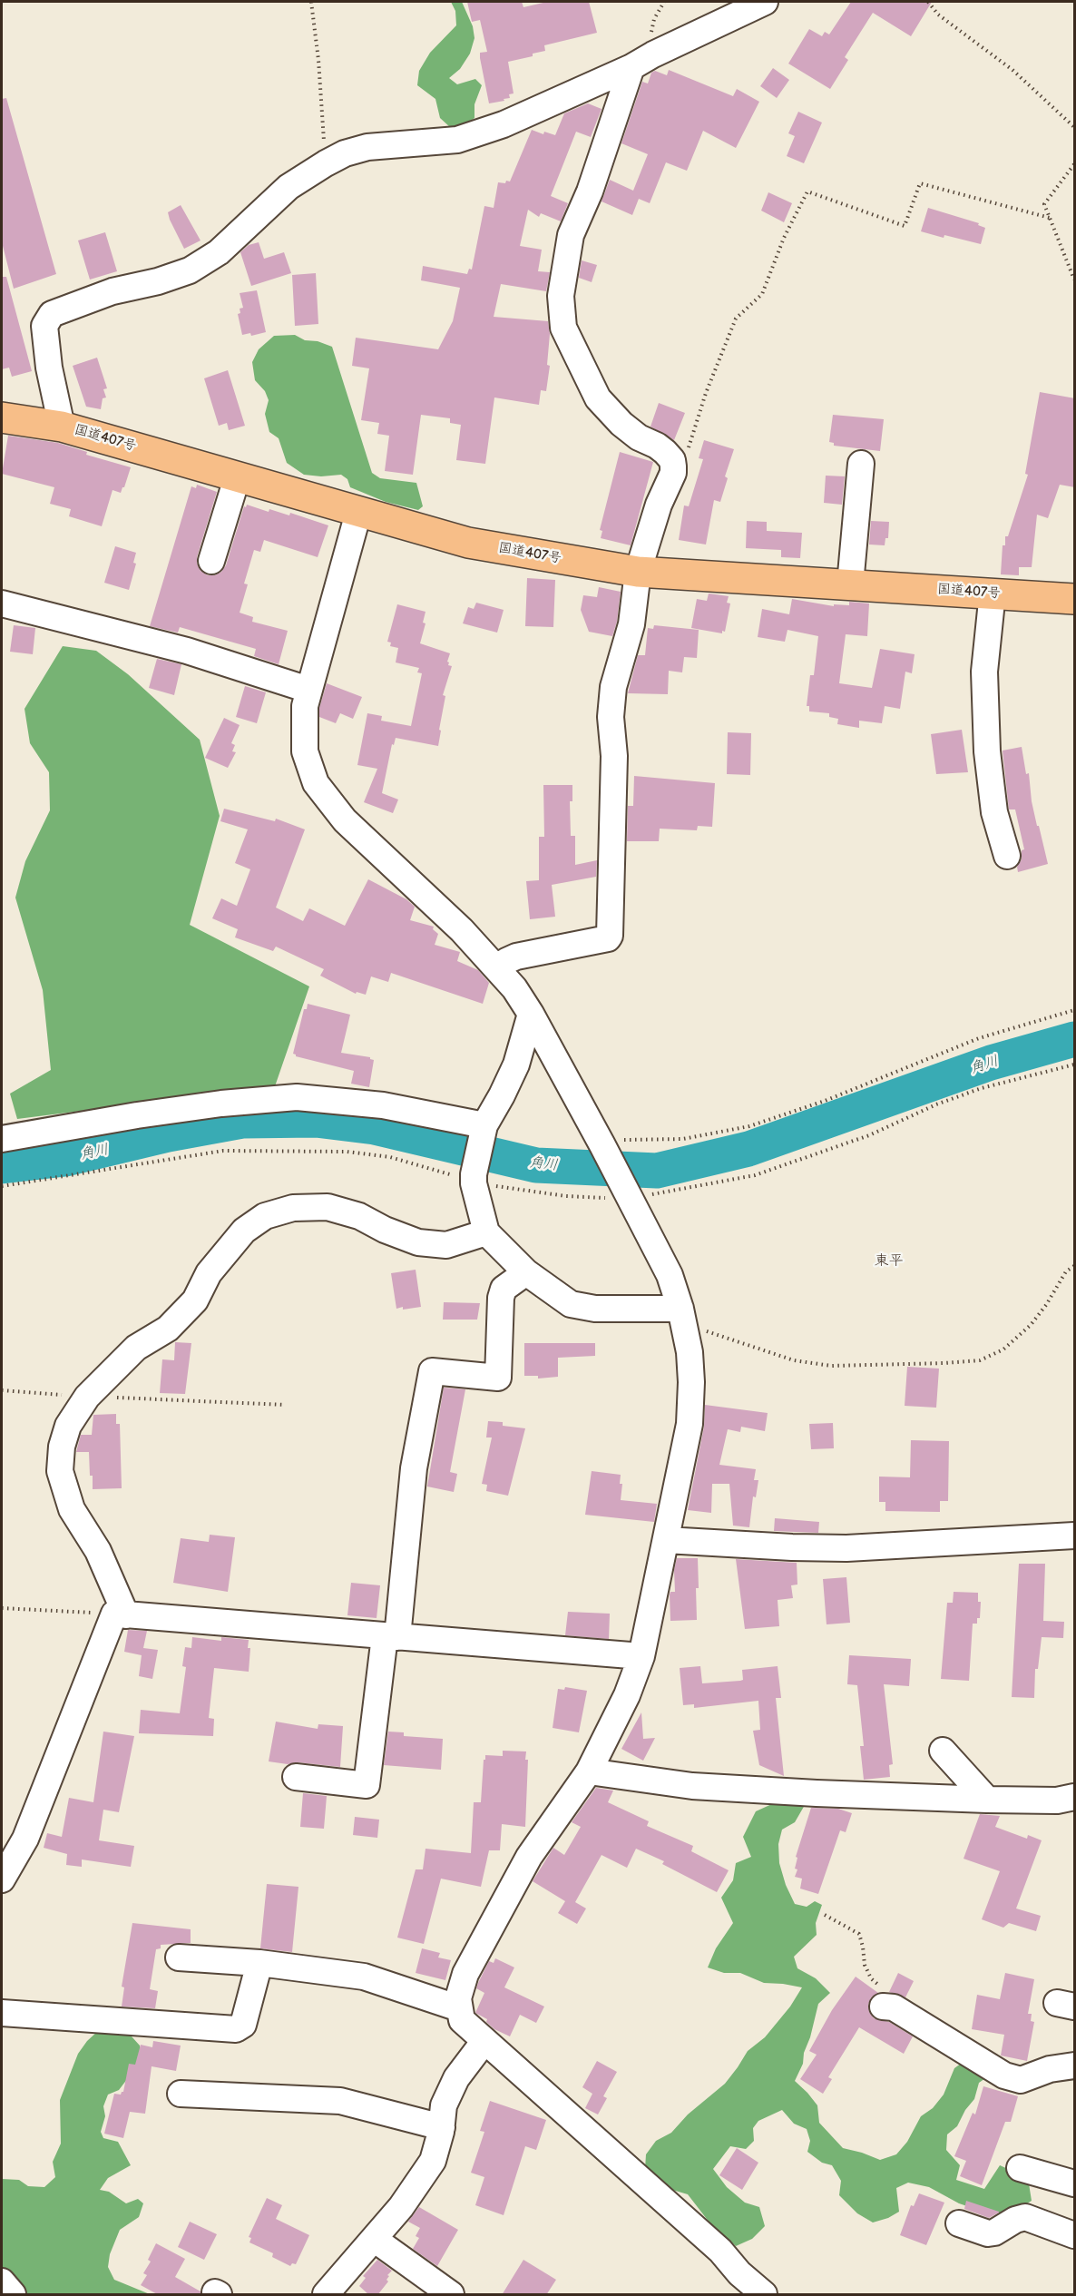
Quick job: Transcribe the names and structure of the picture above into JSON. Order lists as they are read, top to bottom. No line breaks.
{"streets":{"highway":["国道407号"]},"districts":["東平"],"water":["角川"]}
